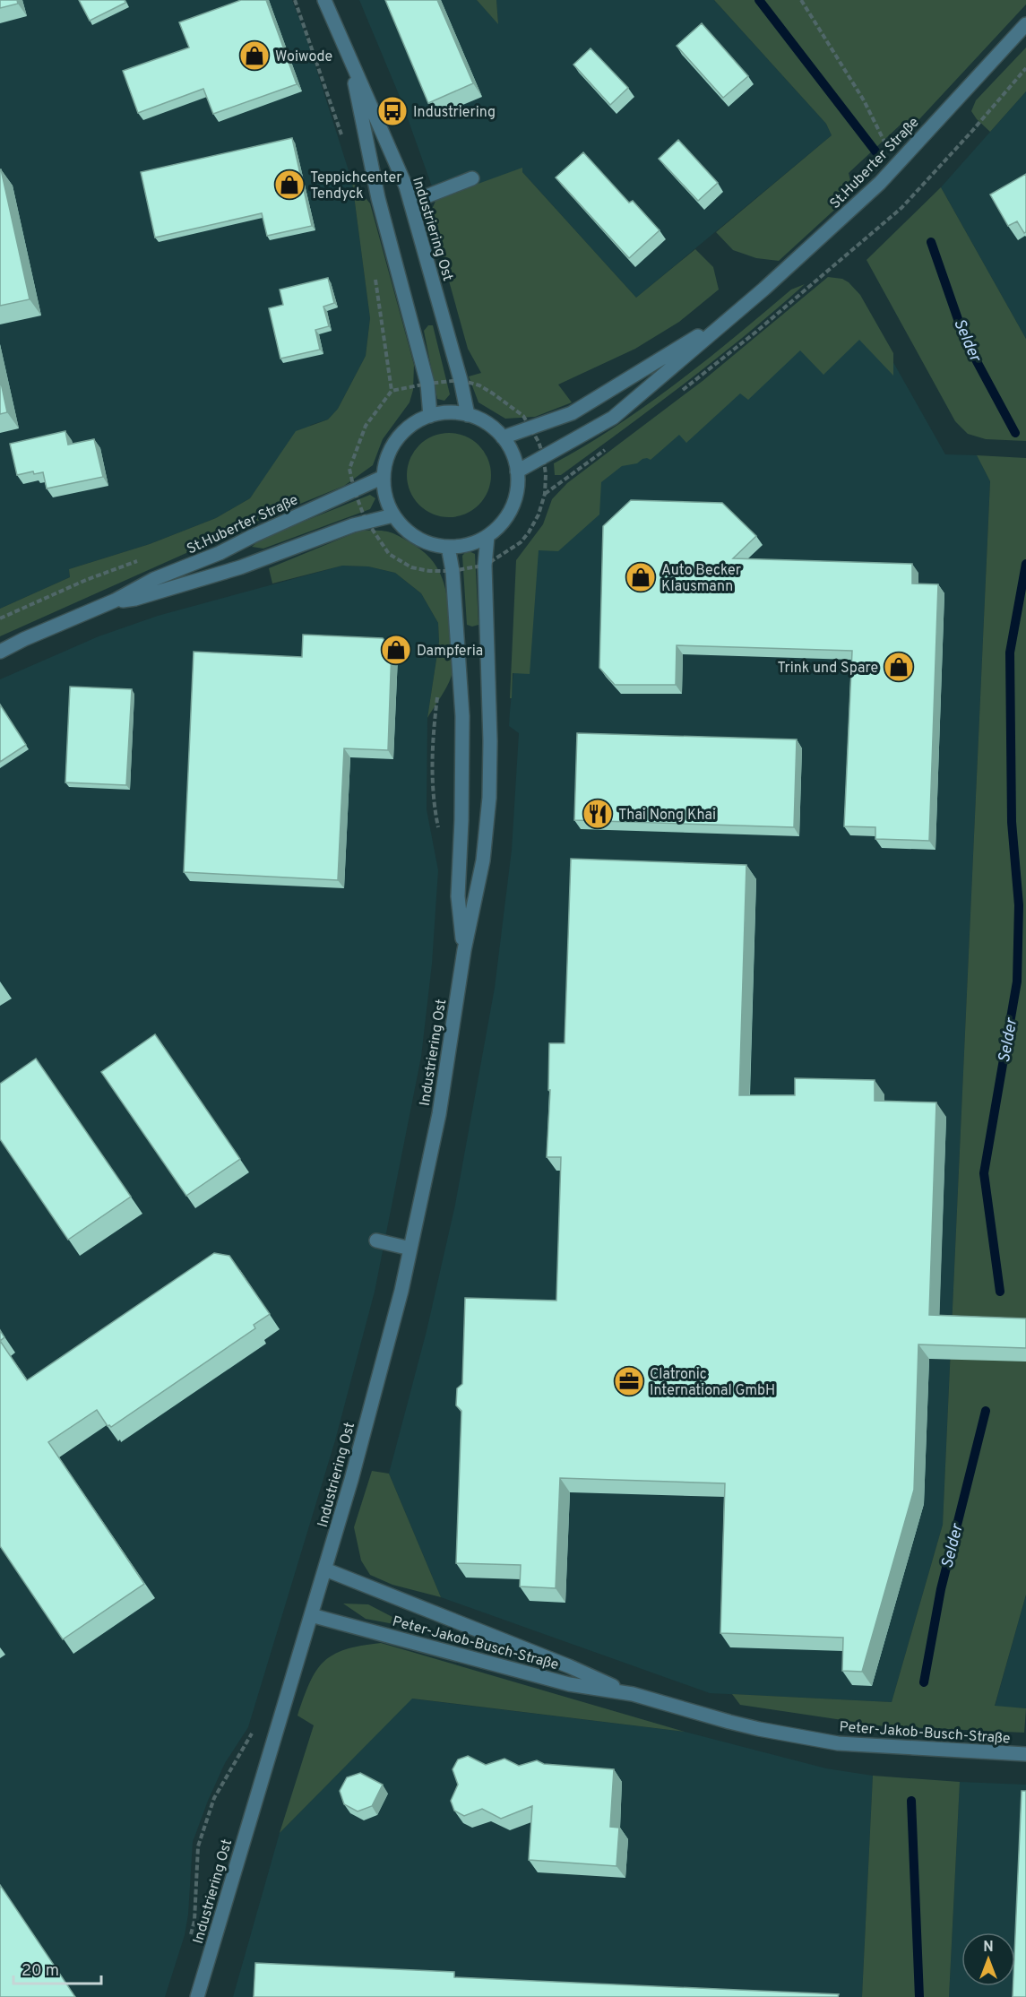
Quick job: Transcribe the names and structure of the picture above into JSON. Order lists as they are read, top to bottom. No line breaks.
{"streets":{"street":["St.Huberter Straße","Industriering Ost","Peter-Jakob-Busch-Straße"]},"crossings":[["St.Huberter Straße","Industriering Ost"],["Industriering Ost","Peter-Jakob-Busch-Straße"]],"water":["Selder"],"places":{"shop":["Woiwode","Teppichcenter Tendyck","Auto Becker Klausmann","Dampferia","Trink und Spare"],"bus stop":["Industriering"],"restaurant":["Thai Nong Khai"],"office":["Clatronic International GmbH"]},"scale_bar":"20 m","north":"top"}
